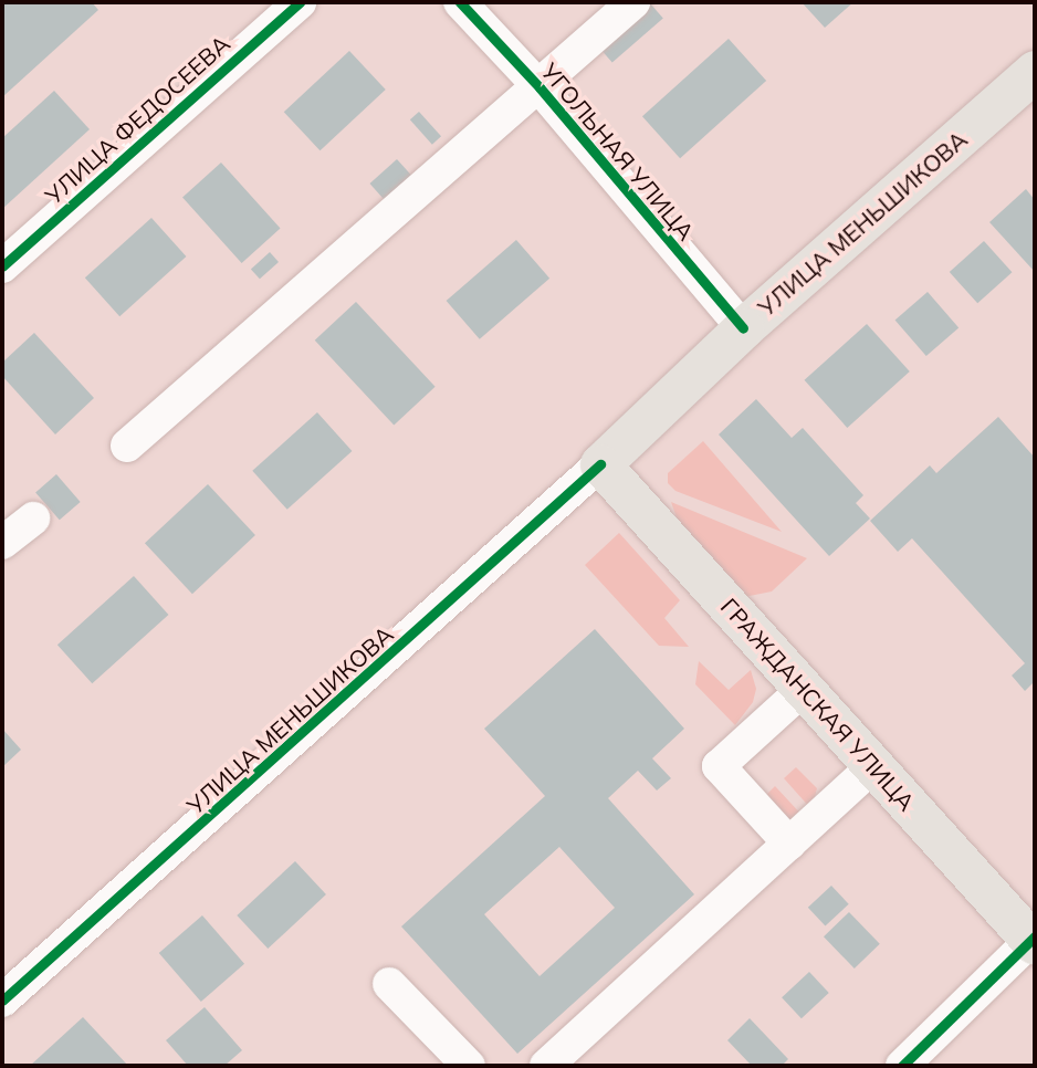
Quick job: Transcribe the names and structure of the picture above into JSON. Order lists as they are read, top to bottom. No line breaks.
{"streets":{"main road":["УЛИЦА МЕНЬШИКОВА","ГРАЖДАНСКАЯ УЛИЦА"],"street":["УЛИЦА ФЕДОСЕЕВА","УГОЛЬНАЯ УЛИЦА"]},"crossings":[["УГОЛЬНАЯ УЛИЦА","УЛИЦА МЕНЬШИКОВА"],["УЛИЦА МЕНЬШИКОВА","ГРАЖДАНСКАЯ УЛИЦА"]]}
